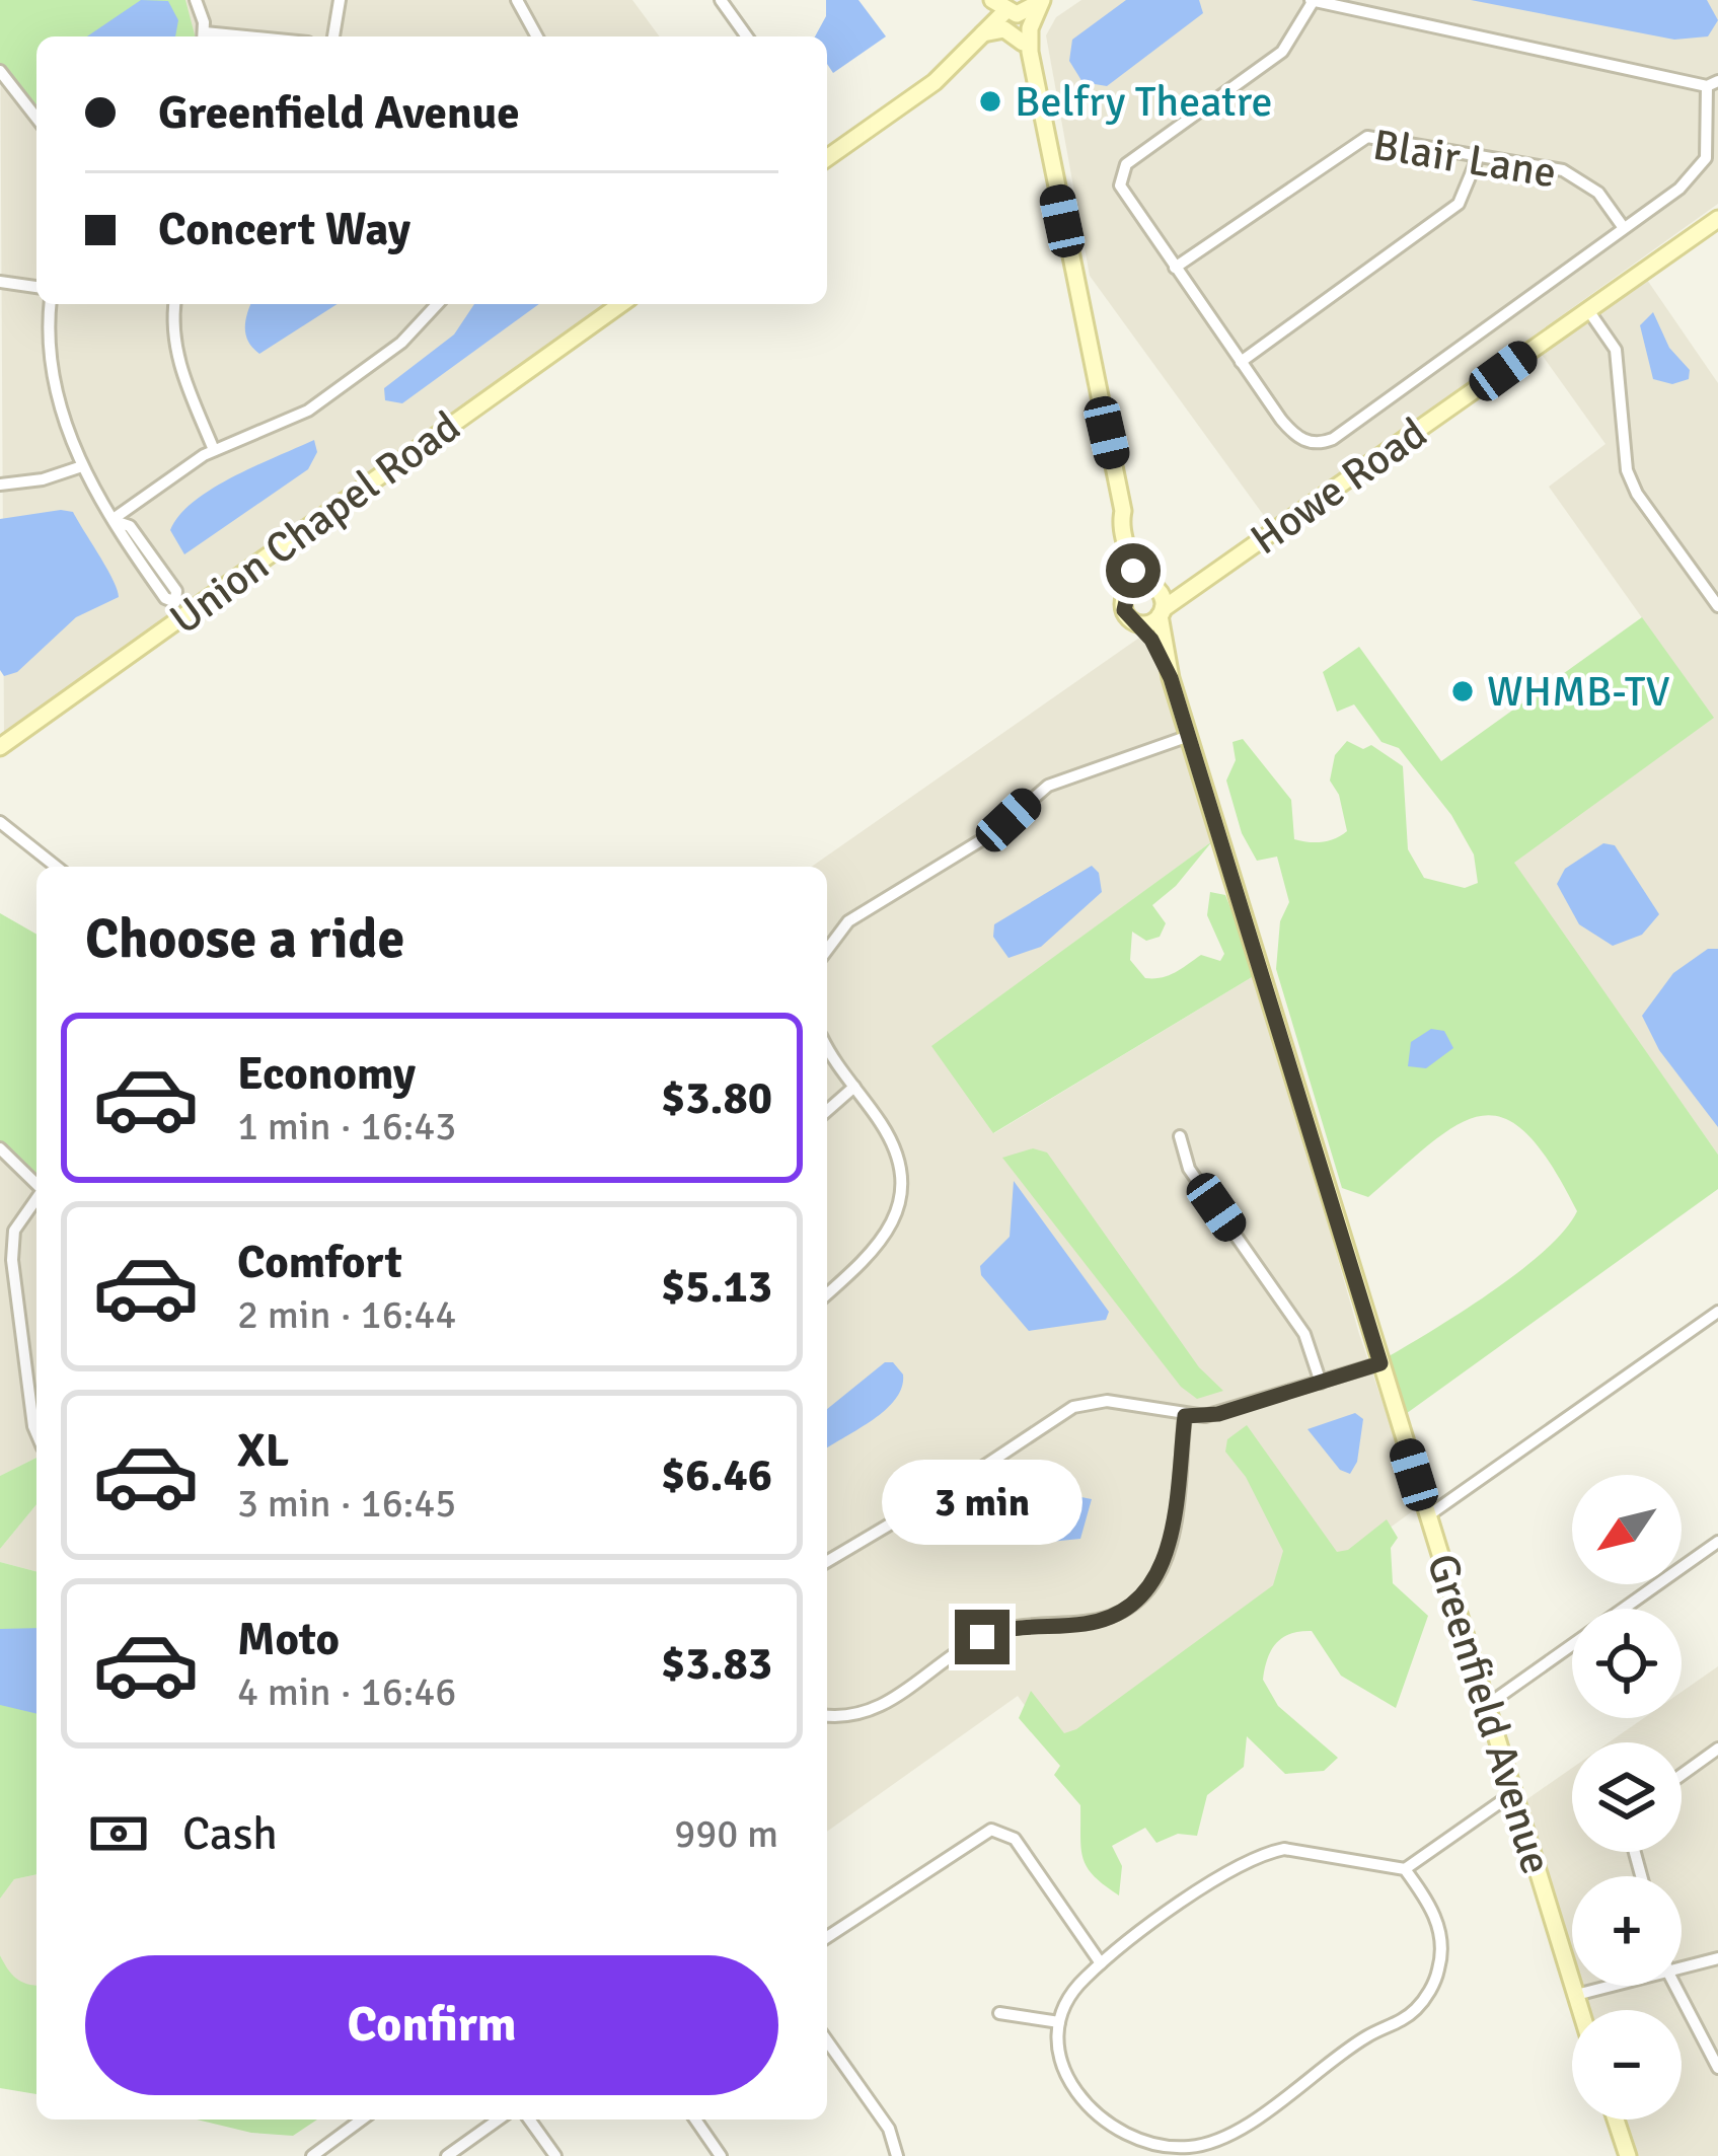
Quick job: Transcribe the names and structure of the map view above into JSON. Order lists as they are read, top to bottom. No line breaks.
{"streets":{"main road":["Howe Road","Union Chapel Road","Greenfield Avenue"],"street":["Blair Lane"]},"crossings":[["Howe Road","Greenfield Avenue"]],"places":["Belfry Theatre","WHMB-TV"],"north":"bottom left","page":{"banner":["Greenfield Avenue","Concert Way"],"heading":"Choose a ride","list":[{"name":"Economy","note":"1 min · 16:43","value":"$3.80"},{"name":"Comfort","note":"2 min · 16:44","value":"$5.13"},{"name":"XL","note":"3 min · 16:45","value":"$6.46"},{"name":"Moto","note":"4 min · 16:46","value":"$3.83"}],"bubble":"3 min","map_buttons":["+","−"],"pay":["Cash","990 m"],"buttons":"Confirm"}}
